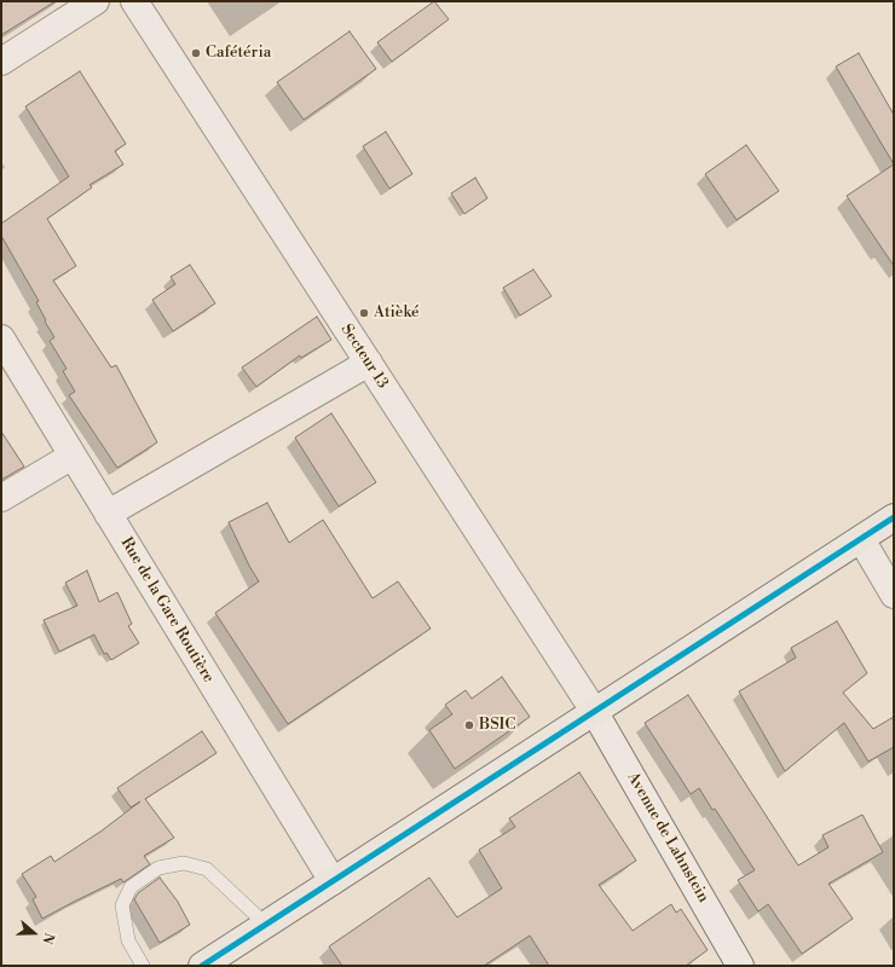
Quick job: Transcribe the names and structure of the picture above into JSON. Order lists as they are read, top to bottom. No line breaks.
{"streets":{"street":["Secteur 13","Rue de la Gare Routière","Avenue de Lahnstein"]},"crossings":[["Secteur 13","Avenue de Lahnstein"]],"places":["Cafétéria","Atièké","BSIC"],"north":"right"}
